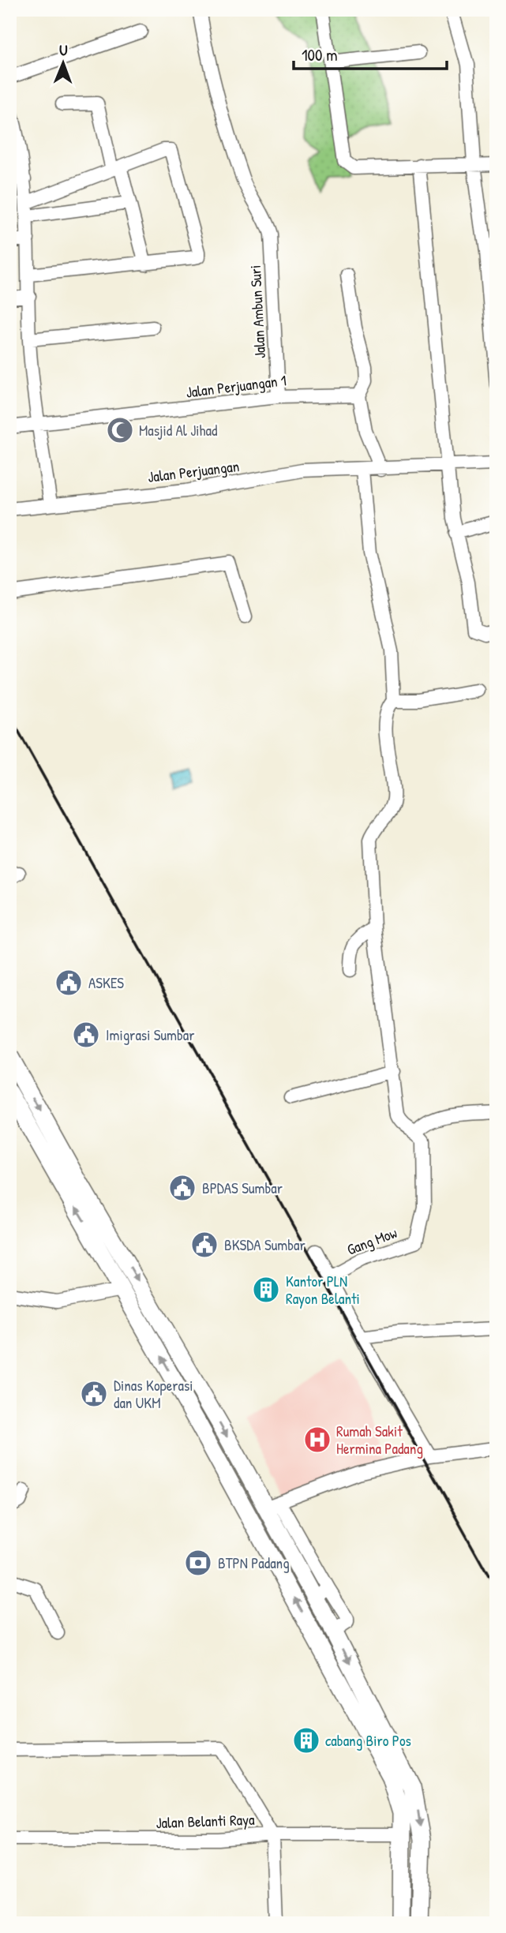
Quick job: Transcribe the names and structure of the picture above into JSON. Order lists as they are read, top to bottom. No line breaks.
{"streets":{"street":["Jalan Ambun Suri","Jalan Perjuangan 1","Jalan Perjuangan","Gang Mow","Jalan Belanti Raya"]},"crossings":[["Jalan Ambun Suri","Jalan Perjuangan 1"]],"places":{"mosque":["Masjid Al Jihad"],"public building":["ASKES","Imigrasi Sumbar","BPDAS Sumbar","BKSDA Sumbar","Dinas Koperasi dan UKM"],"building":["Kantor PLN Rayon Belanti","cabang Biro Pos"],"hospital":["Rumah Sakit Hermina Padang"],"bank":["BTPN Padang"]},"scale_bar":"100 m","north":"top"}
